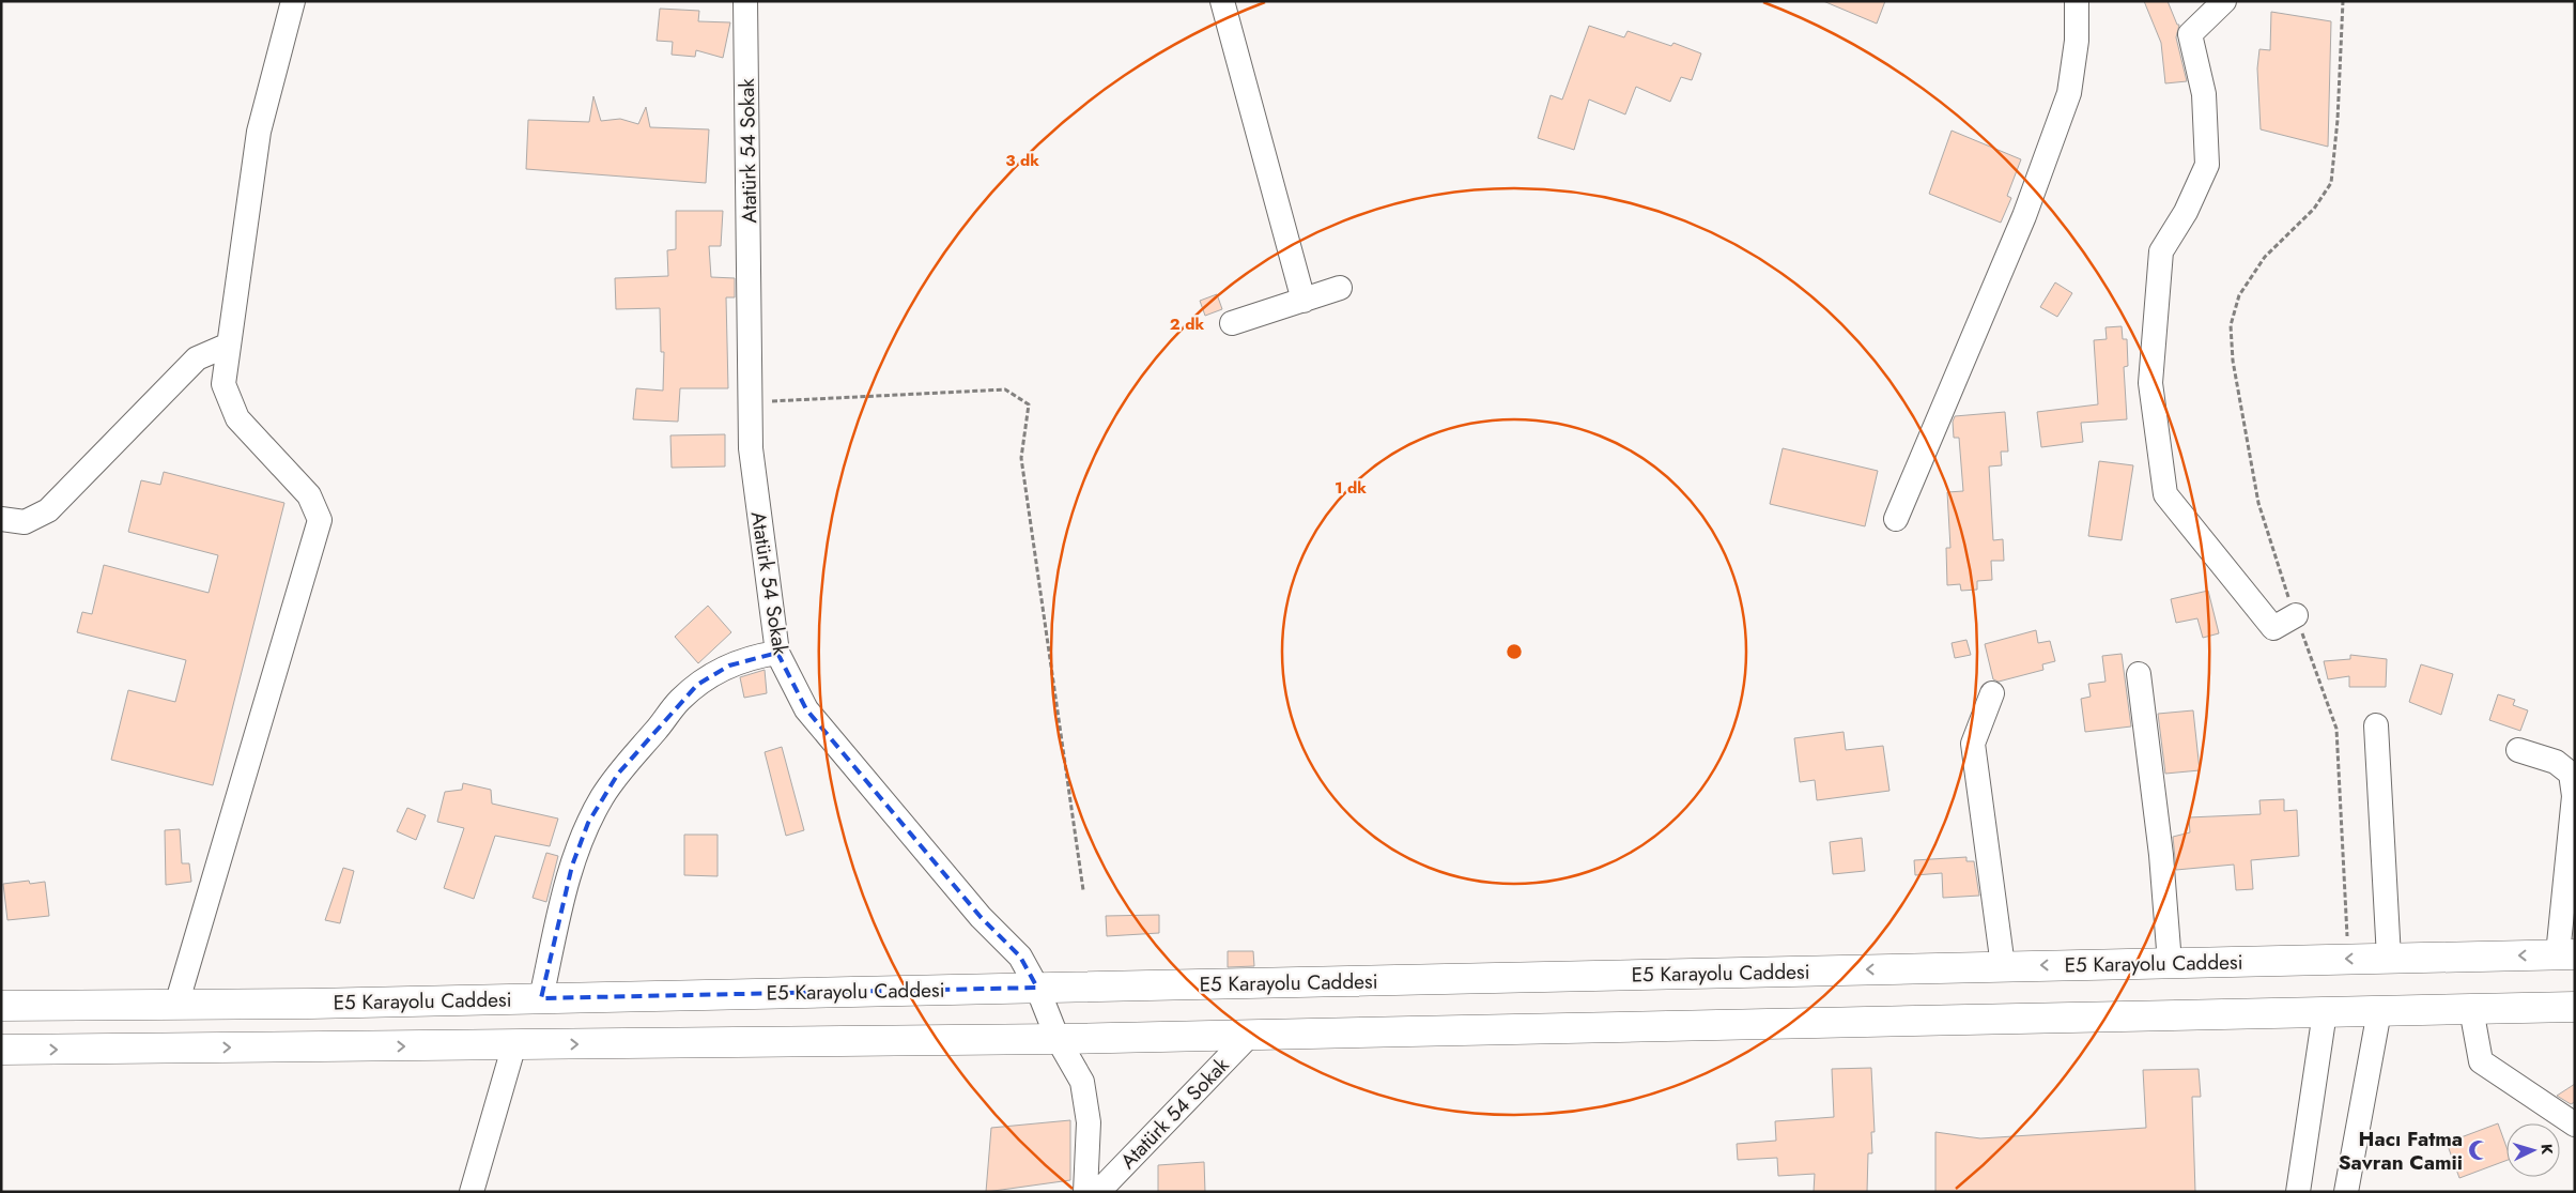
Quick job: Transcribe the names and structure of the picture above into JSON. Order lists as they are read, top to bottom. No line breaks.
{"streets":{"highway":["E5 Karayolu Caddesi"],"street":["Atatürk 54 Sokak"]},"crossings":[["Atatürk 54 Sokak","E5 Karayolu Caddesi"]],"places":{"mosque":["Hacı Fatma Savran Camii"]},"north":"right","rings":["3 dk","2 dk","1 dk"]}
